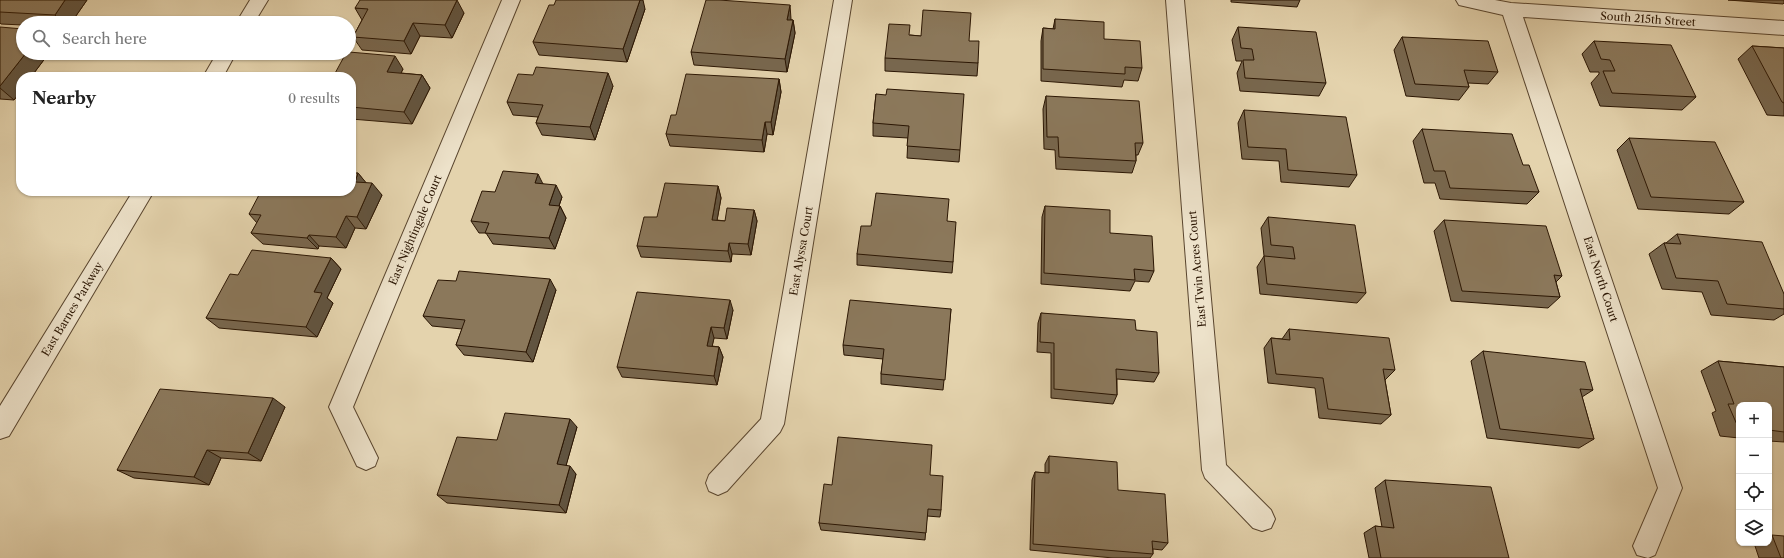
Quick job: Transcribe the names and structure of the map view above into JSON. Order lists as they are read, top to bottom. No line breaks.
{"streets":{"street":["South 215th Street","East Nightingale Court","East Alyssa Court","East Twin Acres Court","East North Court","East Barnes Parkway"]},"crossings":[["South 215th Street","East North Court"]],"page":{"search":"Search here","heading":["Nearby","0 results"],"map_buttons":["+","−"]}}
